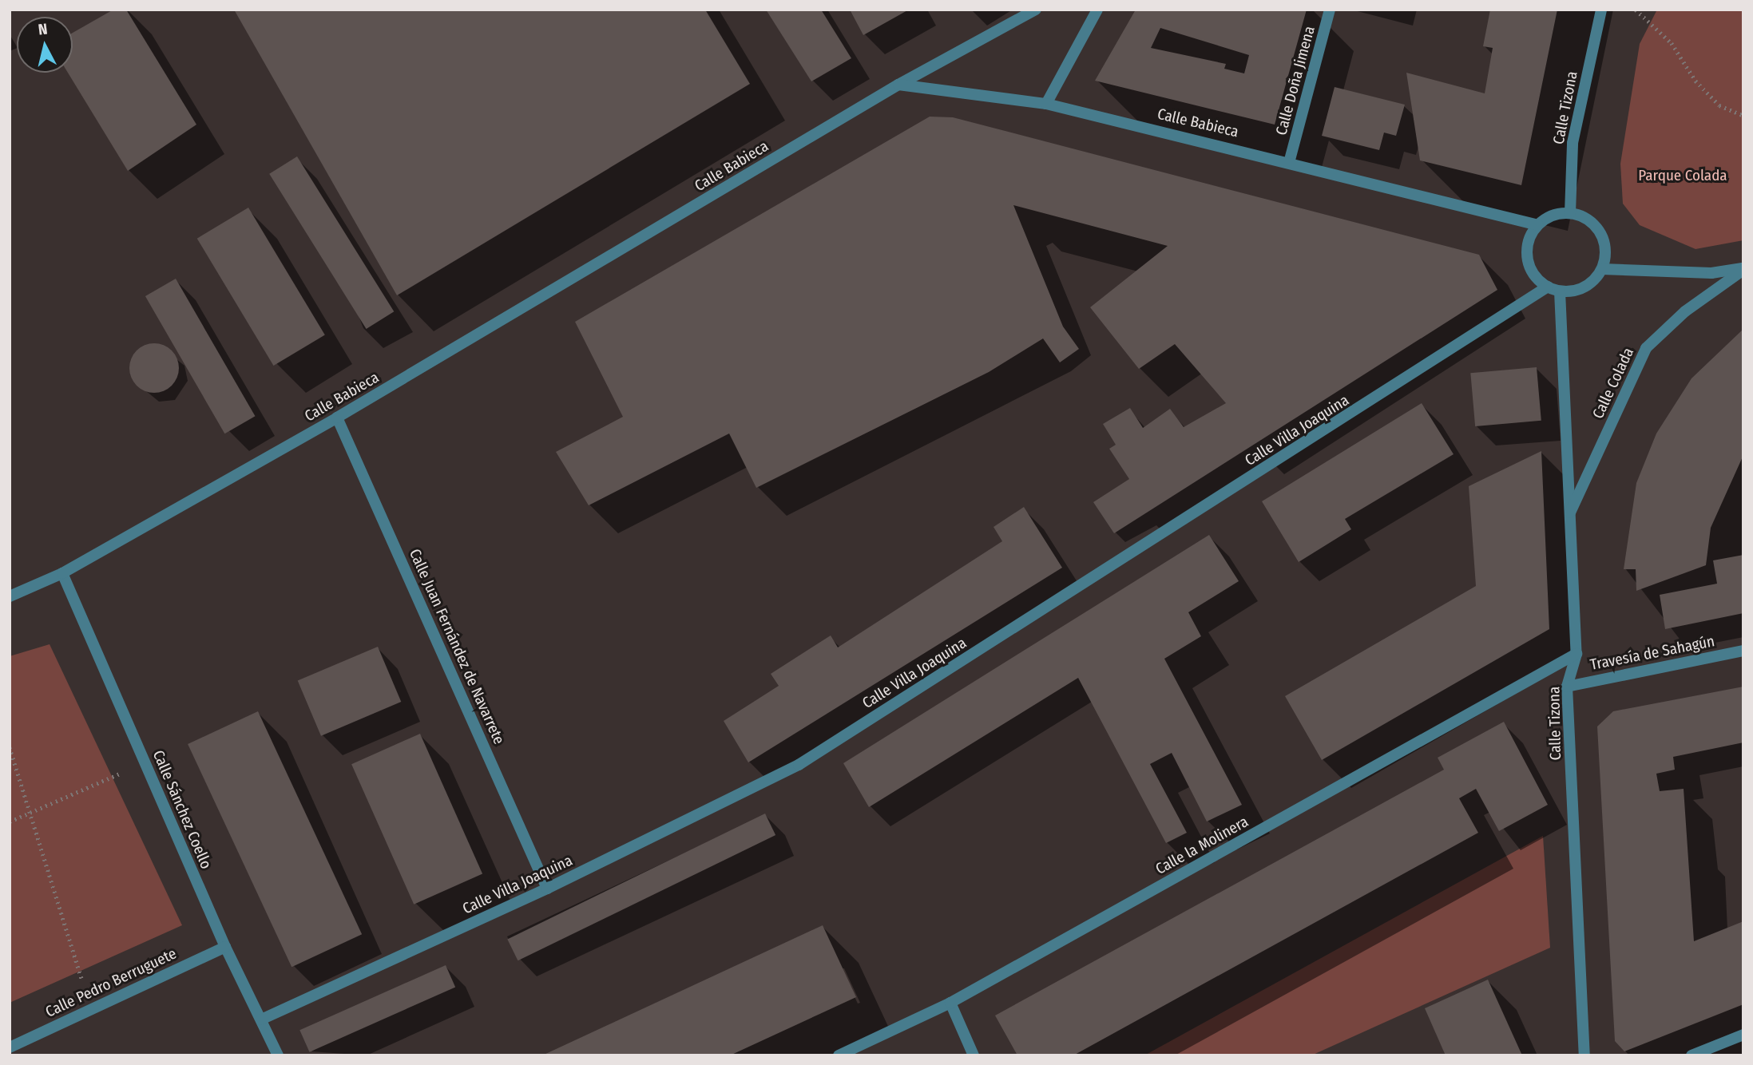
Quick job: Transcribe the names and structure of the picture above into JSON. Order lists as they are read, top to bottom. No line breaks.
{"streets":{"street":["Calle Doña Jimena","Calle Tizona","Calle Babieca","Calle Colada","Calle Villa Joaquina","Calle Juan Fernández de Navarrete","Travesía de Sahagún","Calle Sánchez Coello","Calle la Molinera","Calle Pedro Berruguete"]},"crossings":[["Calle Doña Jimena","Calle Babieca"],["Calle Tizona","Calle Babieca"],["Calle Tizona","Calle Colada"],["Calle Tizona","Calle Villa Joaquina"],["Calle Tizona","Travesía de Sahagún"],["Calle Tizona","Calle la Molinera"],["Calle Babieca","Calle Colada"],["Calle Babieca","Calle Villa Joaquina"],["Calle Babieca","Calle Juan Fernández de Navarrete"],["Calle Babieca","Calle Sánchez Coello"],["Calle Colada","Calle Villa Joaquina"],["Calle Villa Joaquina","Calle Juan Fernández de Navarrete"],["Calle Villa Joaquina","Calle Sánchez Coello"],["Calle Sánchez Coello","Calle Pedro Berruguete"]],"parks":["Parque Colada"],"north":"top"}
